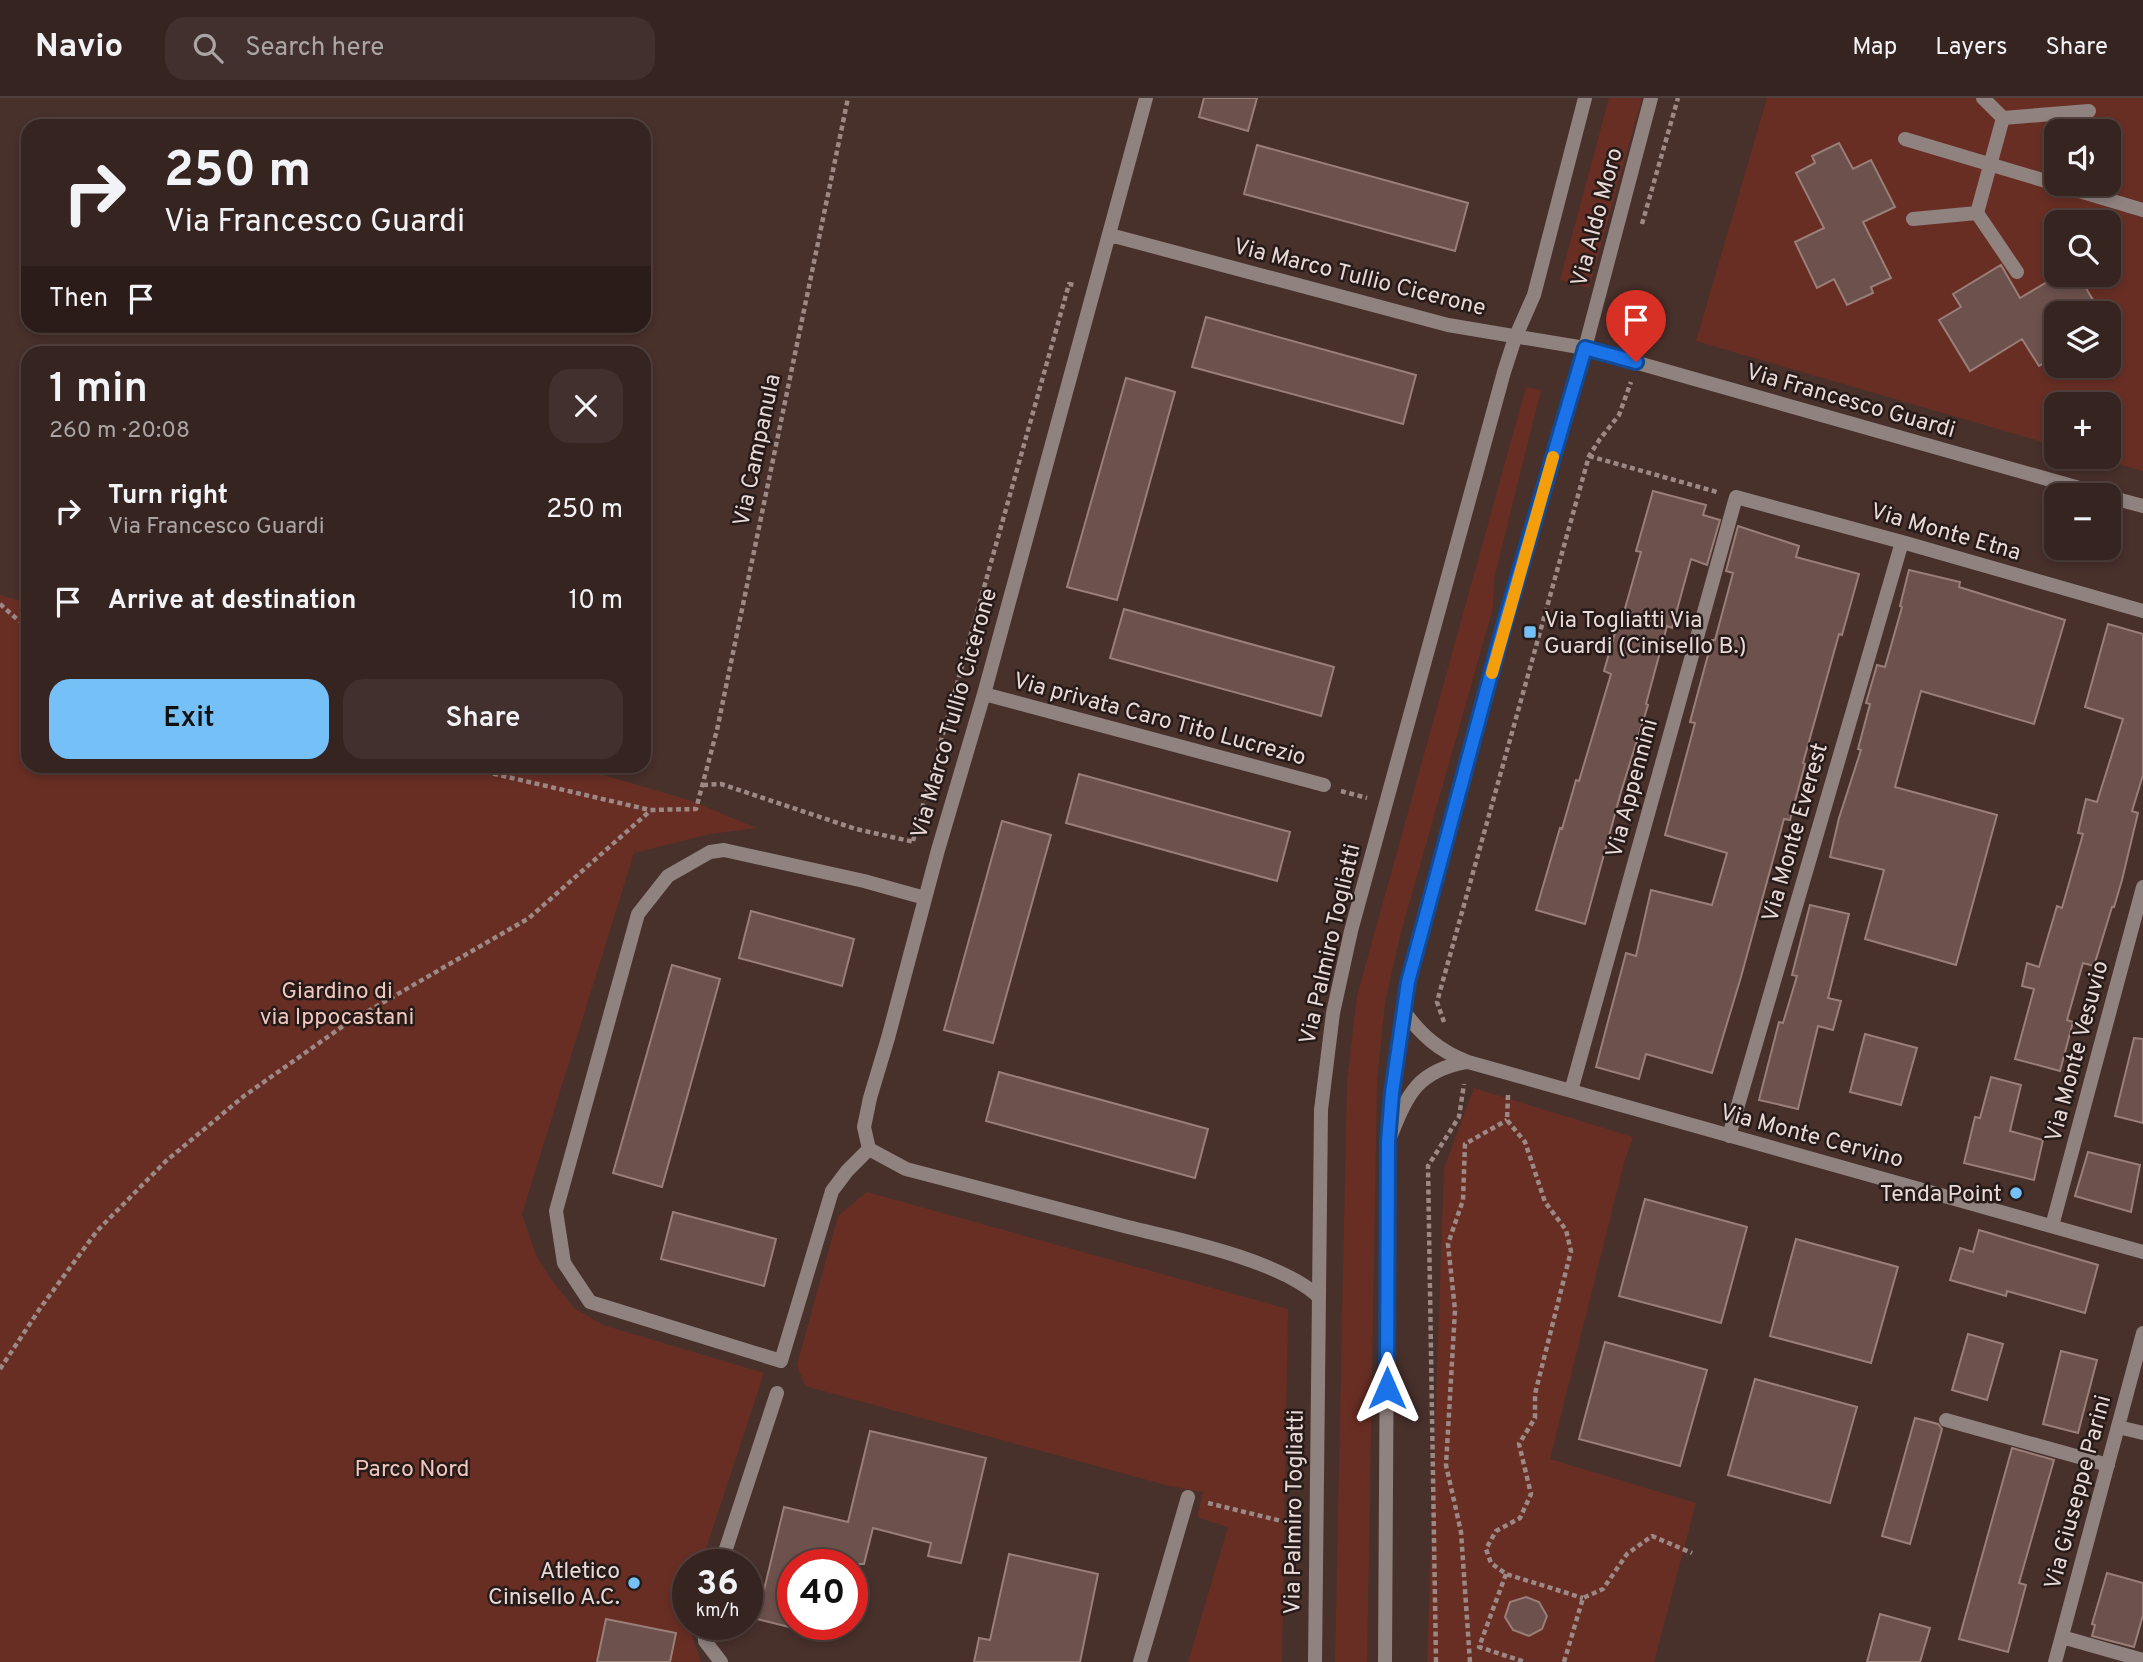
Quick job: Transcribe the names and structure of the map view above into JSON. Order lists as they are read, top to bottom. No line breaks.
{"streets":{"street":["Via Aldo Moro","Via Marco Tullio Cicerone","Via Francesco Guardi","Via Monte Etna","Via privata Caro Tito Lucrezio","Via Appennini","Via Monte Everest","Via Palmiro Togliatti","Via Monte Vesuvio","Via Monte Cervino","Via Giuseppe Parini"],"path":["Via Campanula"]},"crossings":[["Via Aldo Moro","Via Marco Tullio Cicerone"],["Via Aldo Moro","Via Francesco Guardi"],["Via Aldo Moro","Via Palmiro Togliatti"],["Via Marco Tullio Cicerone","Via Francesco Guardi"],["Via Marco Tullio Cicerone","Via privata Caro Tito Lucrezio"],["Via Marco Tullio Cicerone","Via Palmiro Togliatti"],["Via Monte Etna","Via Appennini"],["Via Monte Etna","Via Monte Everest"],["Via Appennini","Via Monte Cervino"],["Via Monte Everest","Via Monte Cervino"],["Via Monte Vesuvio","Via Monte Cervino"]],"parks":["Giardino di via Ippocastani","Parco Nord"],"places":{"transit":["Via Togliatti Via Guardi (Cinisello B.)"],"other":["Tenda Point","Atletico Cinisello A.C."]},"page":{"header":"Navio","search":"Search here","nav":["Map","Layers","Share"],"map_buttons":["+","−"],"turn":["250 m","Via Francesco Guardi"],"then":"Then","heading":["1 min","260 m · 20:08"],"list":[{"name":"Turn right","note":"Via Francesco Guardi","value":"250 m"},{"name":"Arrive at destination","value":"10 m"}],"buttons":["Exit","Share"],"speed":"36 km/h","limit":"40"}}
